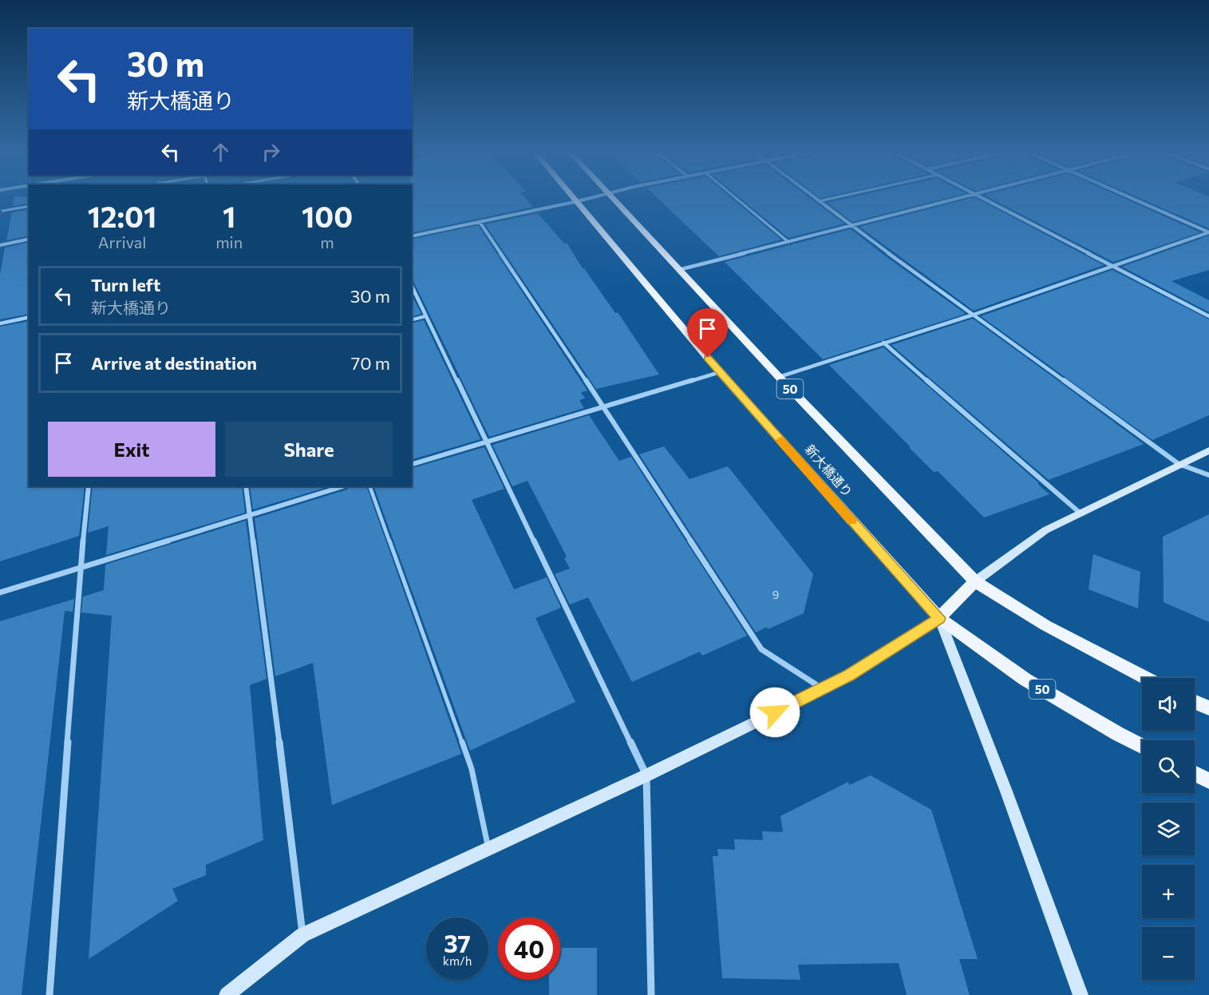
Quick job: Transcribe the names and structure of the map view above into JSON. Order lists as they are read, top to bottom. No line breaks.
{"streets":{"main road":["50","新大橋通り"]},"house_numbers":["9"],"page":{"turn":["30 m","新大橋通り"],"eta":["12:01","Arrival","1","min","100","m"],"list":[{"name":"Turn left","note":"新大橋通り","value":"30 m"},{"name":"Arrive at destination","value":"70 m"}],"buttons":["Exit","Share"],"map_buttons":["+","−"],"speed":"37 km/h","limit":"40"}}
